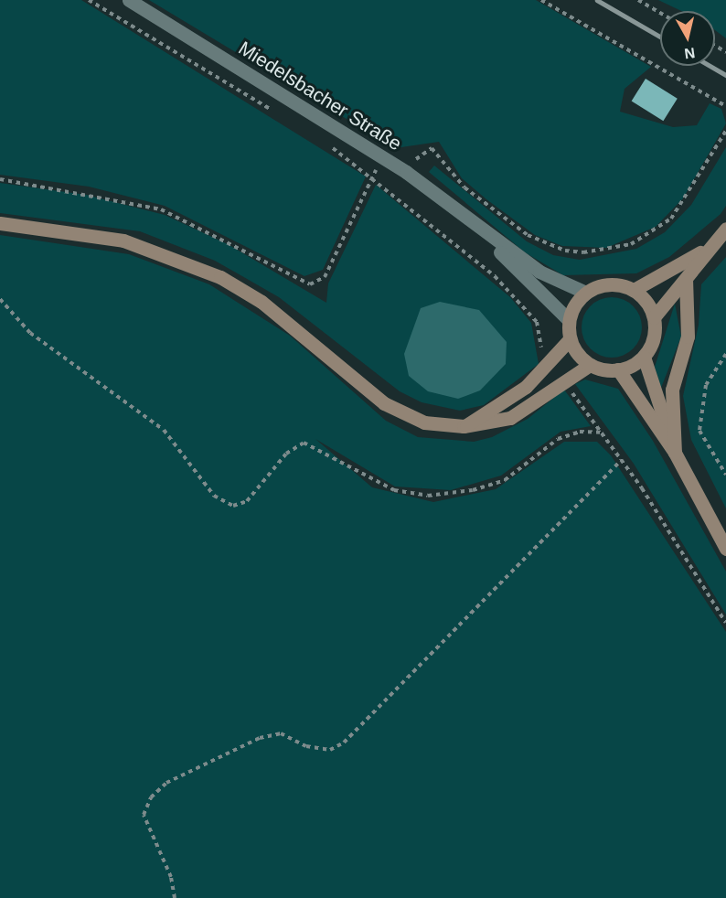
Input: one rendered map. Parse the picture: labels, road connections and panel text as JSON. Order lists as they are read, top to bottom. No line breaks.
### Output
{"streets":{"street":["Miedelsbacher Straße"]},"north":"bottom"}
